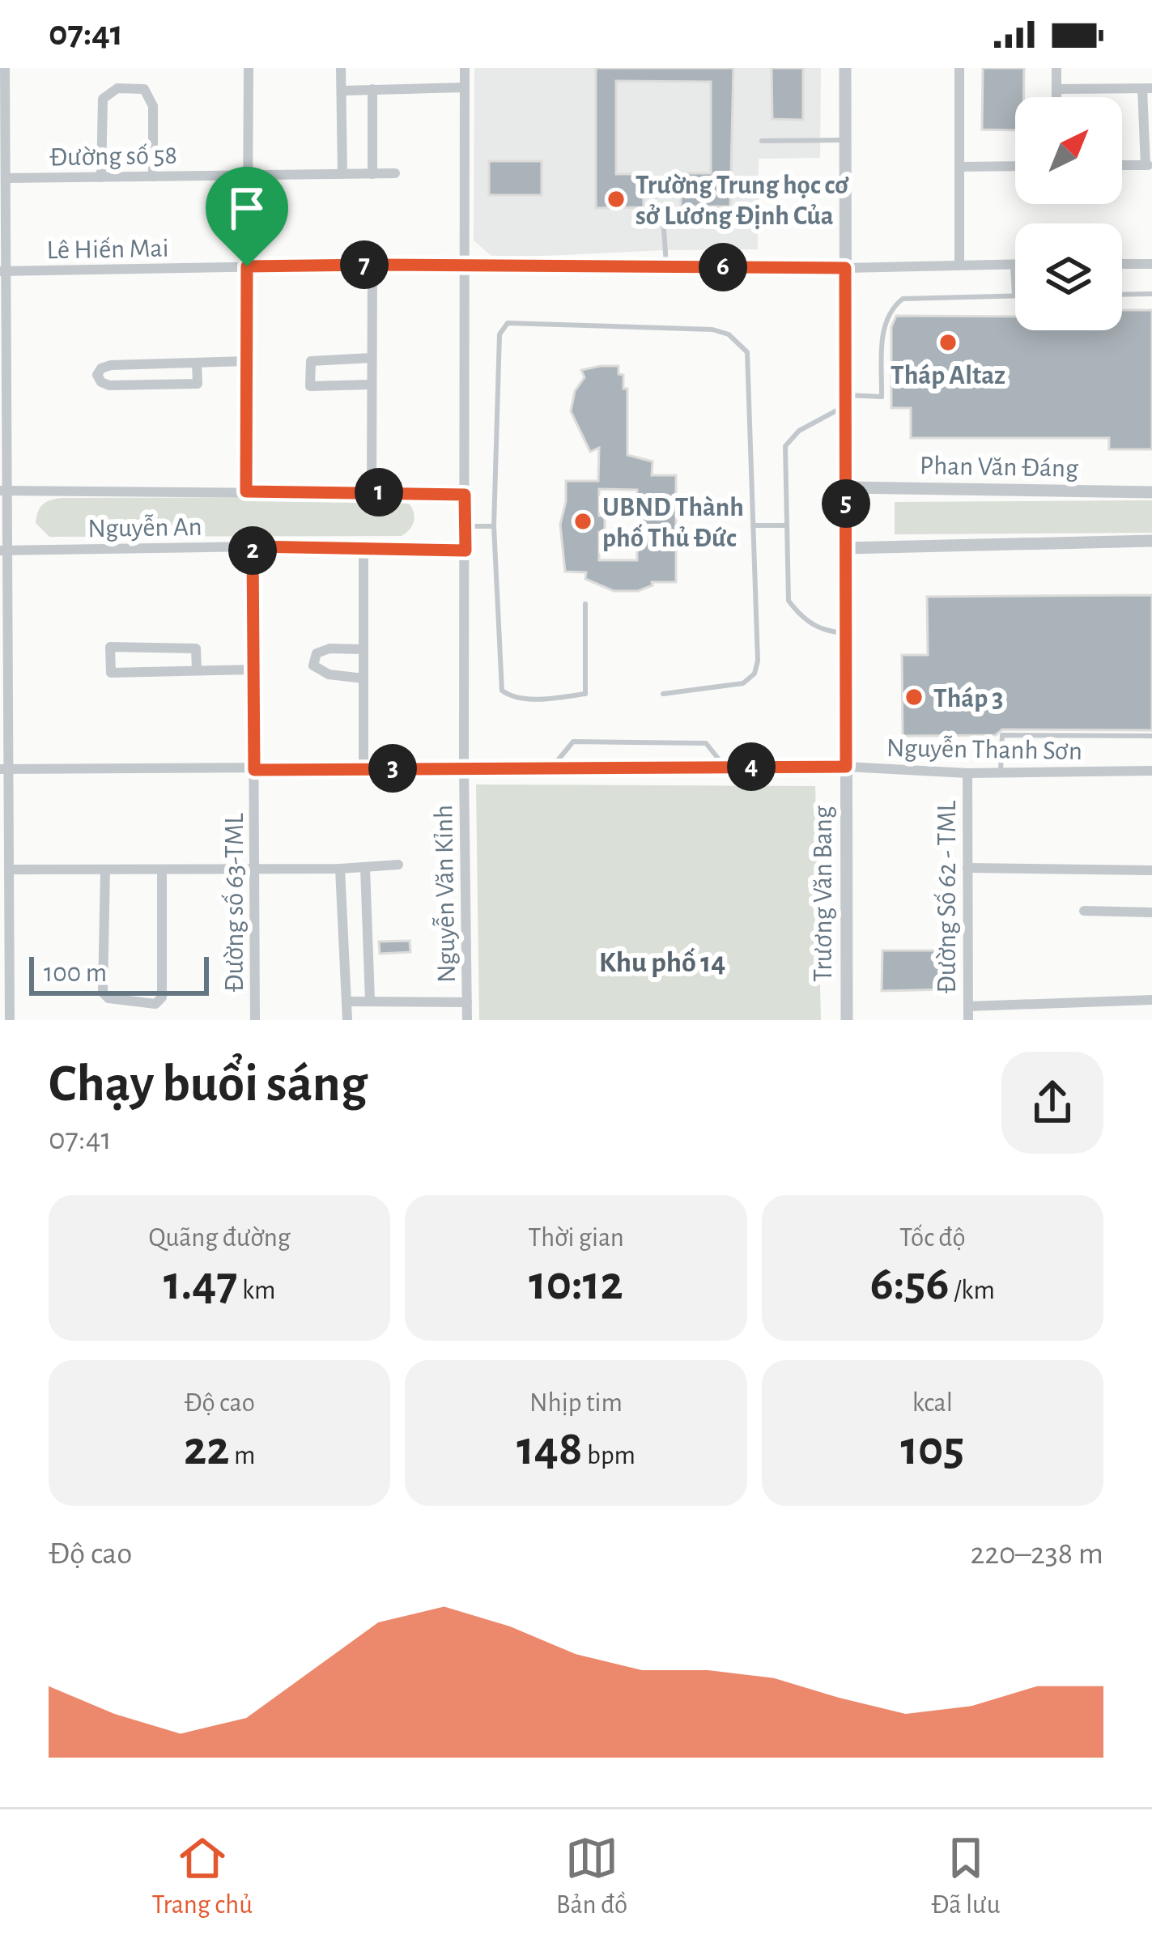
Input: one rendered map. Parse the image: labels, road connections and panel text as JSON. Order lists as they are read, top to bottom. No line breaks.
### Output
{"streets":{"street":["Đường số 58","Lê Hiến Mai","Phan Văn Đáng","Nguyễn An","Nguyễn Thanh Sơn","Nguyễn Văn Kỉnh","Trương Văn Bang","Đường Số 62 - TML","Đường số 63-TML"]},"crossings":[["Lê Hiến Mai","Nguyễn Văn Kỉnh"],["Lê Hiến Mai","Trương Văn Bang"],["Phan Văn Đáng","Trương Văn Bang"],["Nguyễn An","Nguyễn Văn Kỉnh"],["Nguyễn An","Đường số 63-TML"],["Nguyễn Thanh Sơn","Nguyễn Văn Kỉnh"],["Nguyễn Thanh Sơn","Trương Văn Bang"],["Nguyễn Thanh Sơn","Đường Số 62 - TML"],["Nguyễn Thanh Sơn","Đường số 63-TML"]],"districts":["Khu phố 14"],"places":["Trường Trung học cơ sở Lương Định Của","Tháp Altaz","UBND Thành phố Thủ Đức","Tháp 3"],"scale_bar":"100 m","north":"top right","page":{"status":"07:41","pins":["7","6","1","5","2","4","3"],"scale":"100 m","heading":["Chạy buổi sáng","07:41"],"stats":[["Quãng đường","1.47 km"],["Thời gian","10:12"],["Tốc độ","6:56 /km"],["Độ cao","22 m"],["Nhịp tim","148 bpm"],["kcal","105"]],"chart":["Độ cao","220–238 m"],"tabs":["Trang chủ","Bản đồ","Đã lưu"]}}
